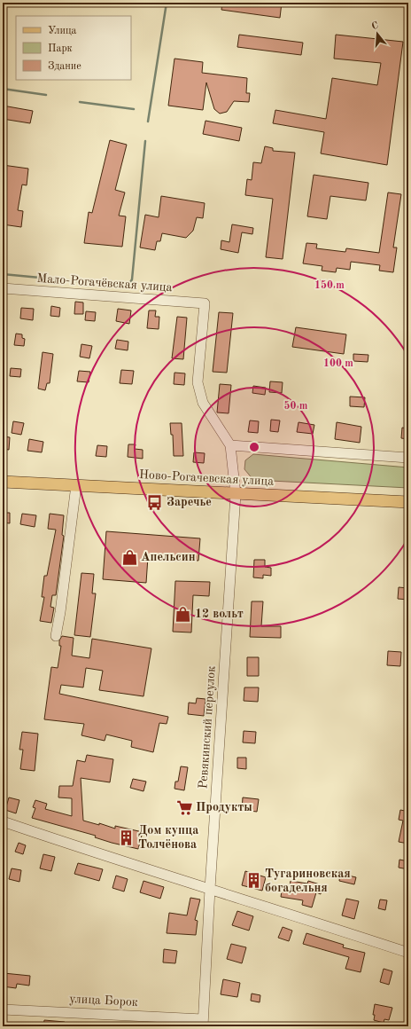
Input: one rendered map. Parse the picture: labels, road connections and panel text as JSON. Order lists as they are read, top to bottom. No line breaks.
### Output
{"streets":{"main road":["Ново-Рогачевская улица"],"street":["Мало-Рогачёвская улица","Ревякинский переулок","улица Борок"]},"crossings":[["Мало-Рогачёвская улица","Ревякинский переулок"],["Ново-Рогачевская улица","Ревякинский переулок"],["Ревякинский переулок","улица Борок"]],"places":{"bus stop":["Заречье"],"shop":["Апельсин","12 вольт"],"supermarket":["Продукты"],"building":["Дом купца Толчёнова","Тугариновская богадельня"]},"legend":["Улица","Парк","Здание"],"north":"top","rings":["150 m","100 m","50 m"]}
